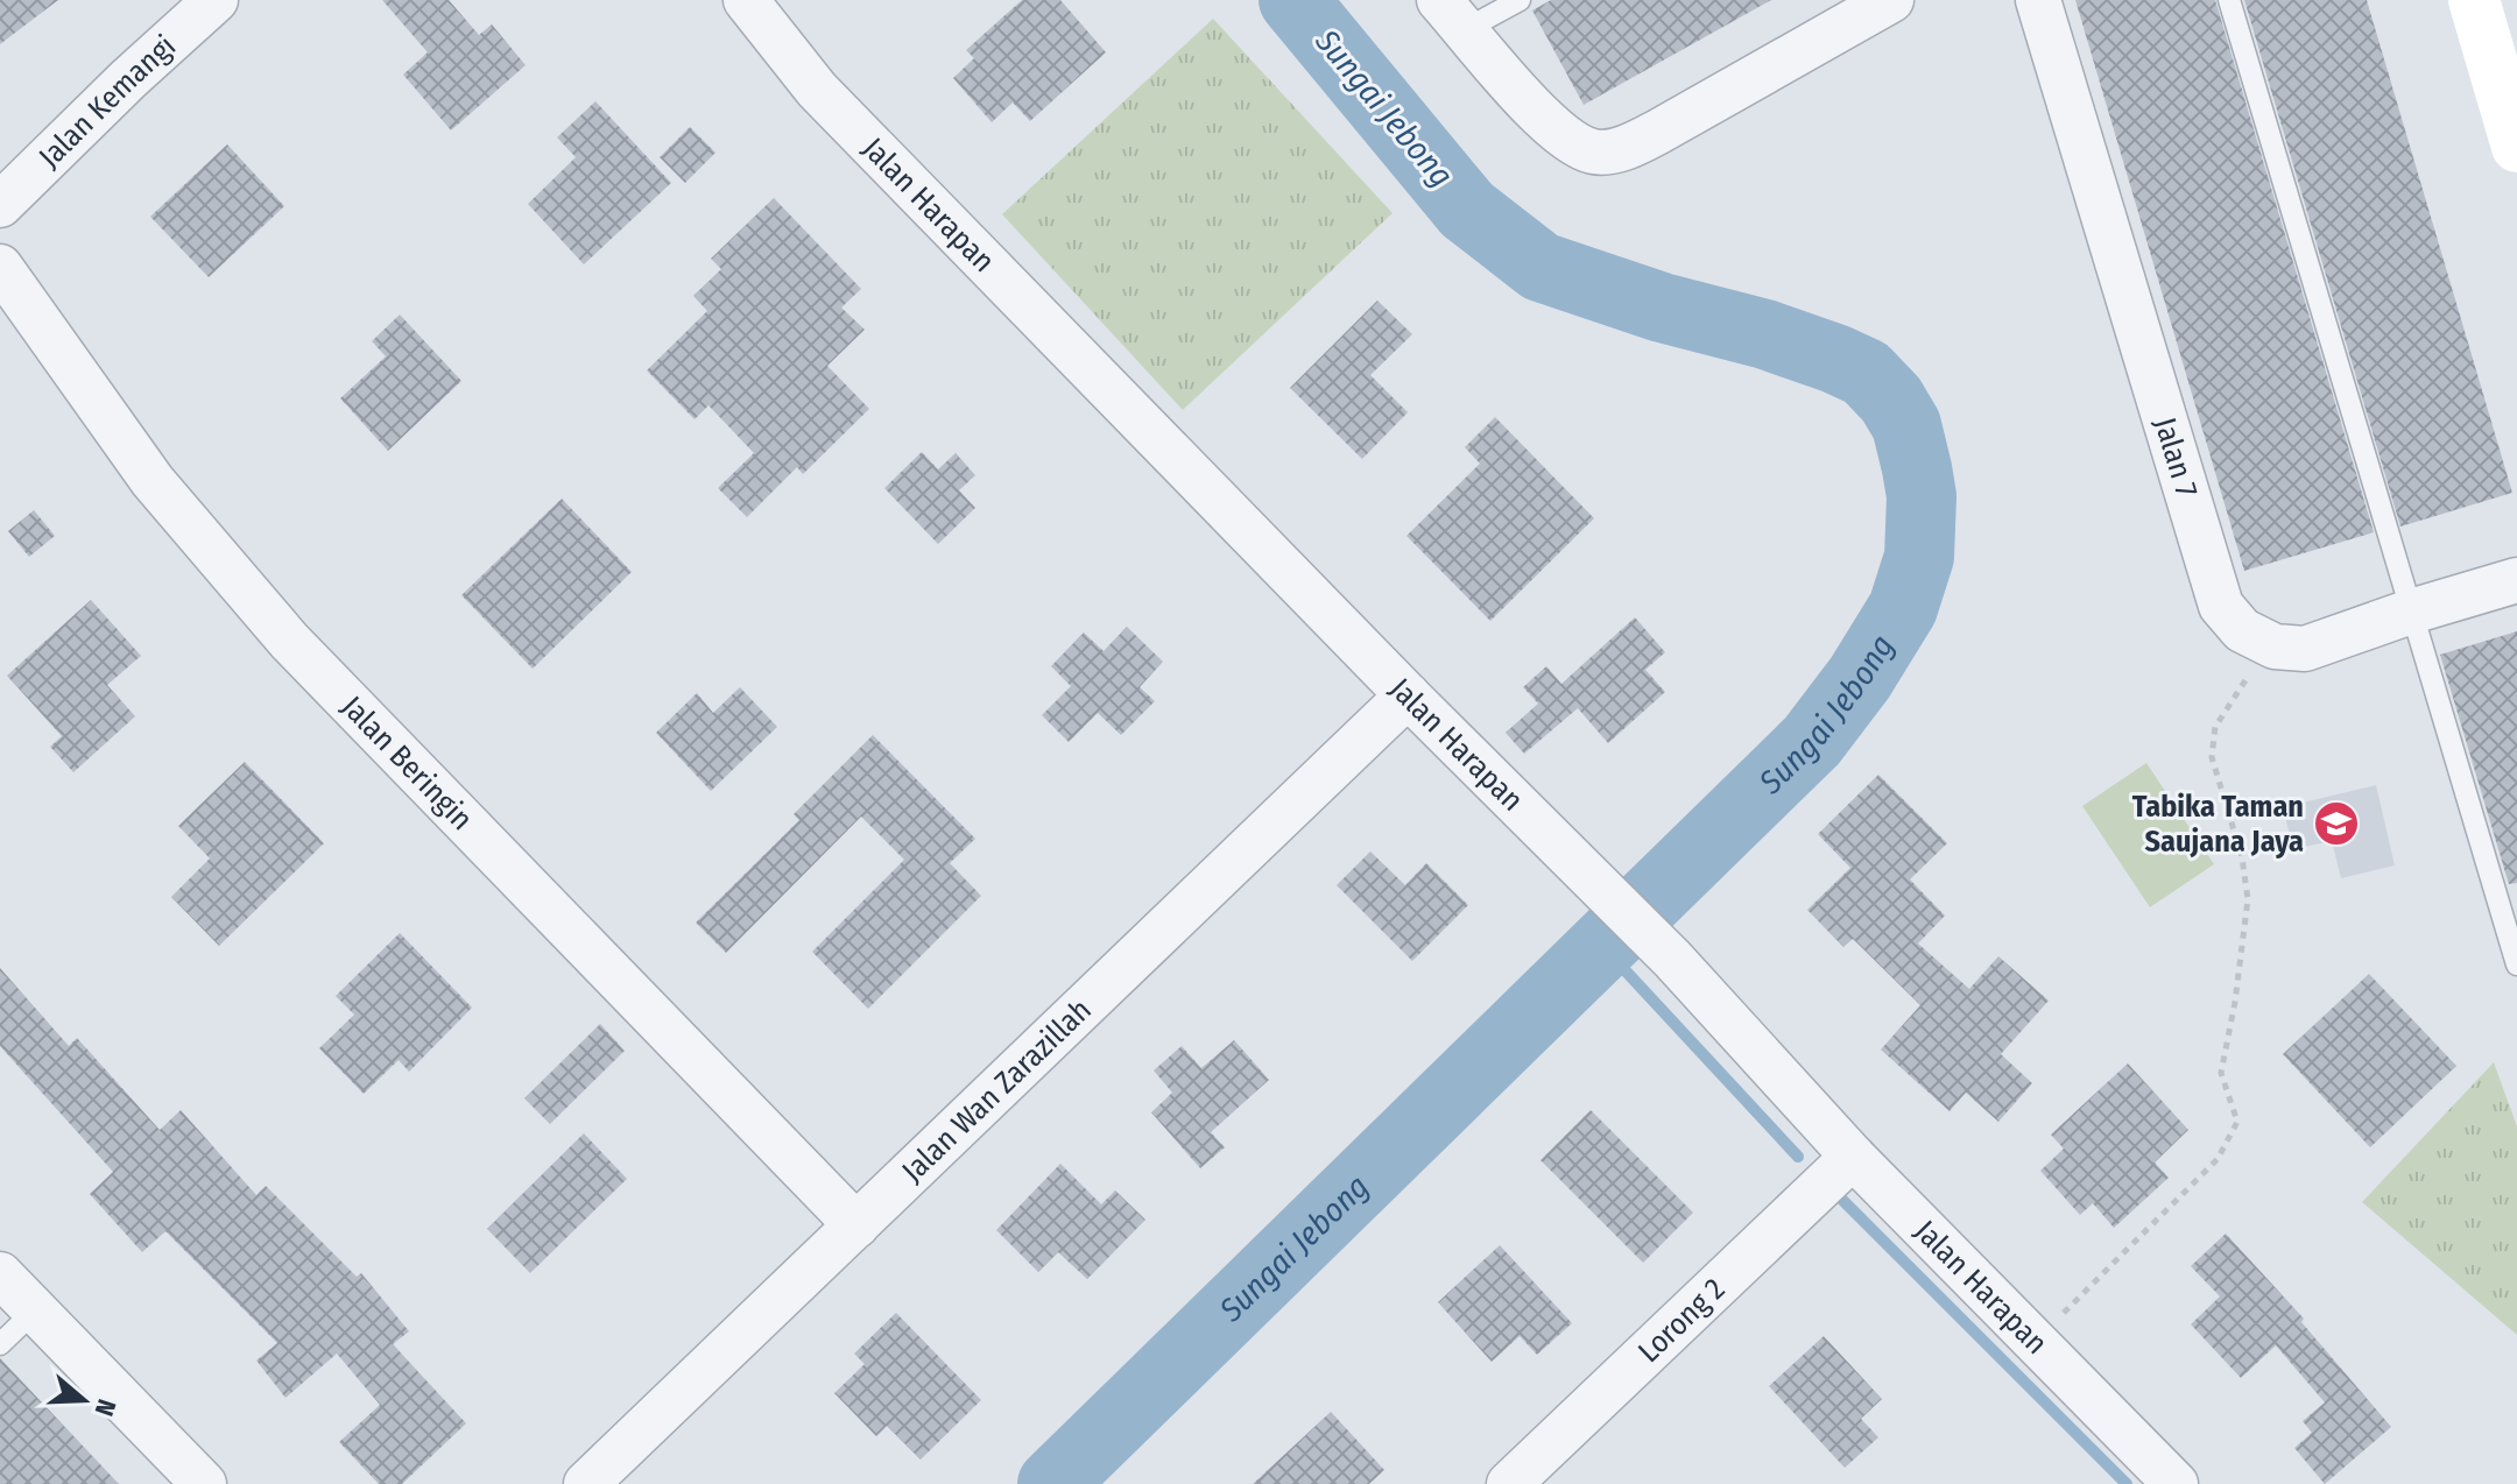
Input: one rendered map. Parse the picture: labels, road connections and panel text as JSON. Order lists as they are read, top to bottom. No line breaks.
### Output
{"streets":{"street":["Jalan Kemangi","Jalan Harapan","Jalan 7","Jalan Beringin","Jalan Wan Zarazillah","Lorong 2"]},"crossings":[["Jalan Harapan","Jalan Wan Zarazillah"],["Jalan Harapan","Lorong 2"],["Jalan Beringin","Jalan Wan Zarazillah"]],"water":["Sungai Jebong"],"places":{"school or university":["Tabika Taman Saujana Jaya"]},"north":"right"}
